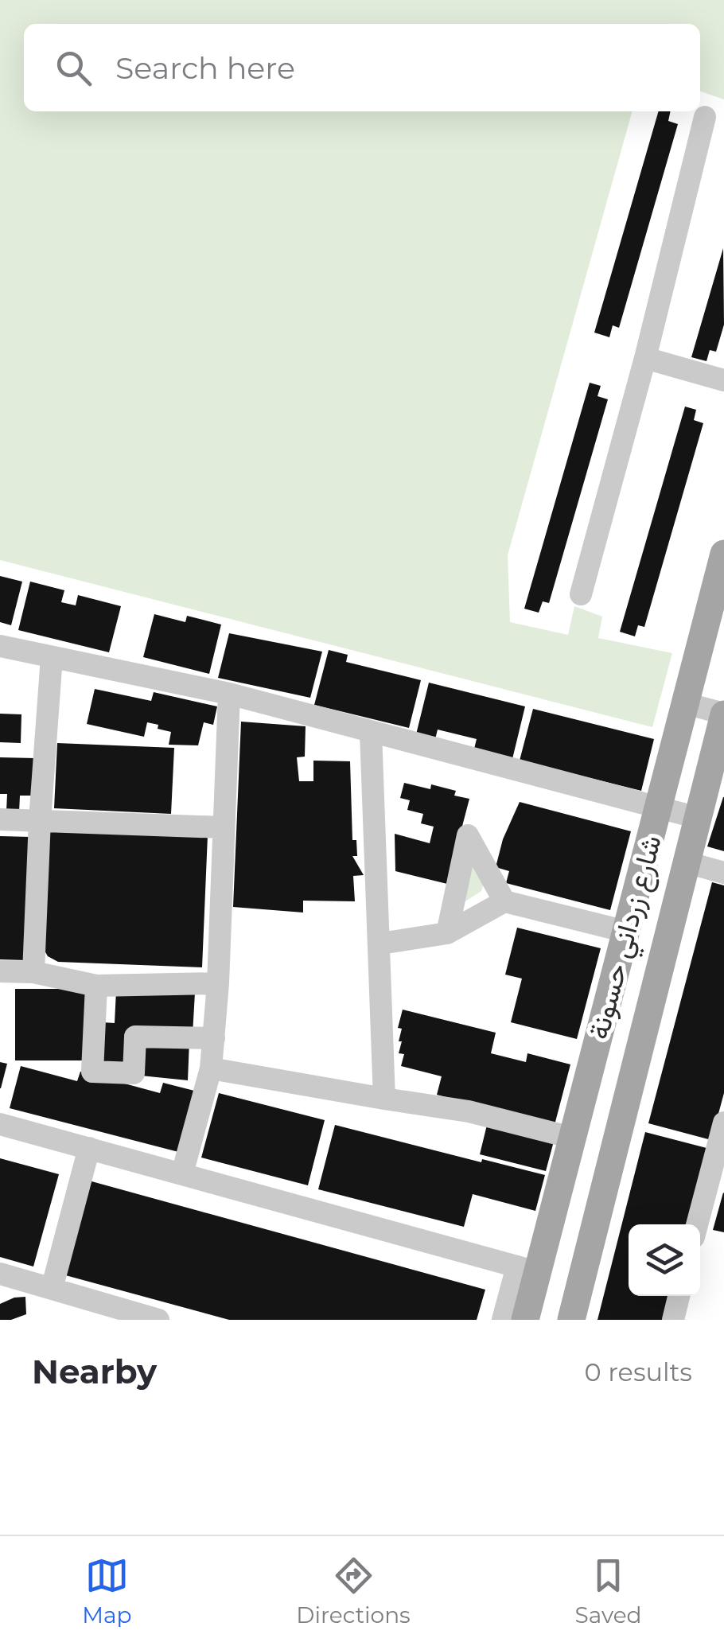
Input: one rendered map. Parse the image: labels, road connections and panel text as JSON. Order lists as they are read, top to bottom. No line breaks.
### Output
{"streets":{"main road":["شارع زرداني حسونة"]},"page":{"search":"Search here","heading":["Nearby","0 results"],"nav":["Map","Directions","Saved"]}}
